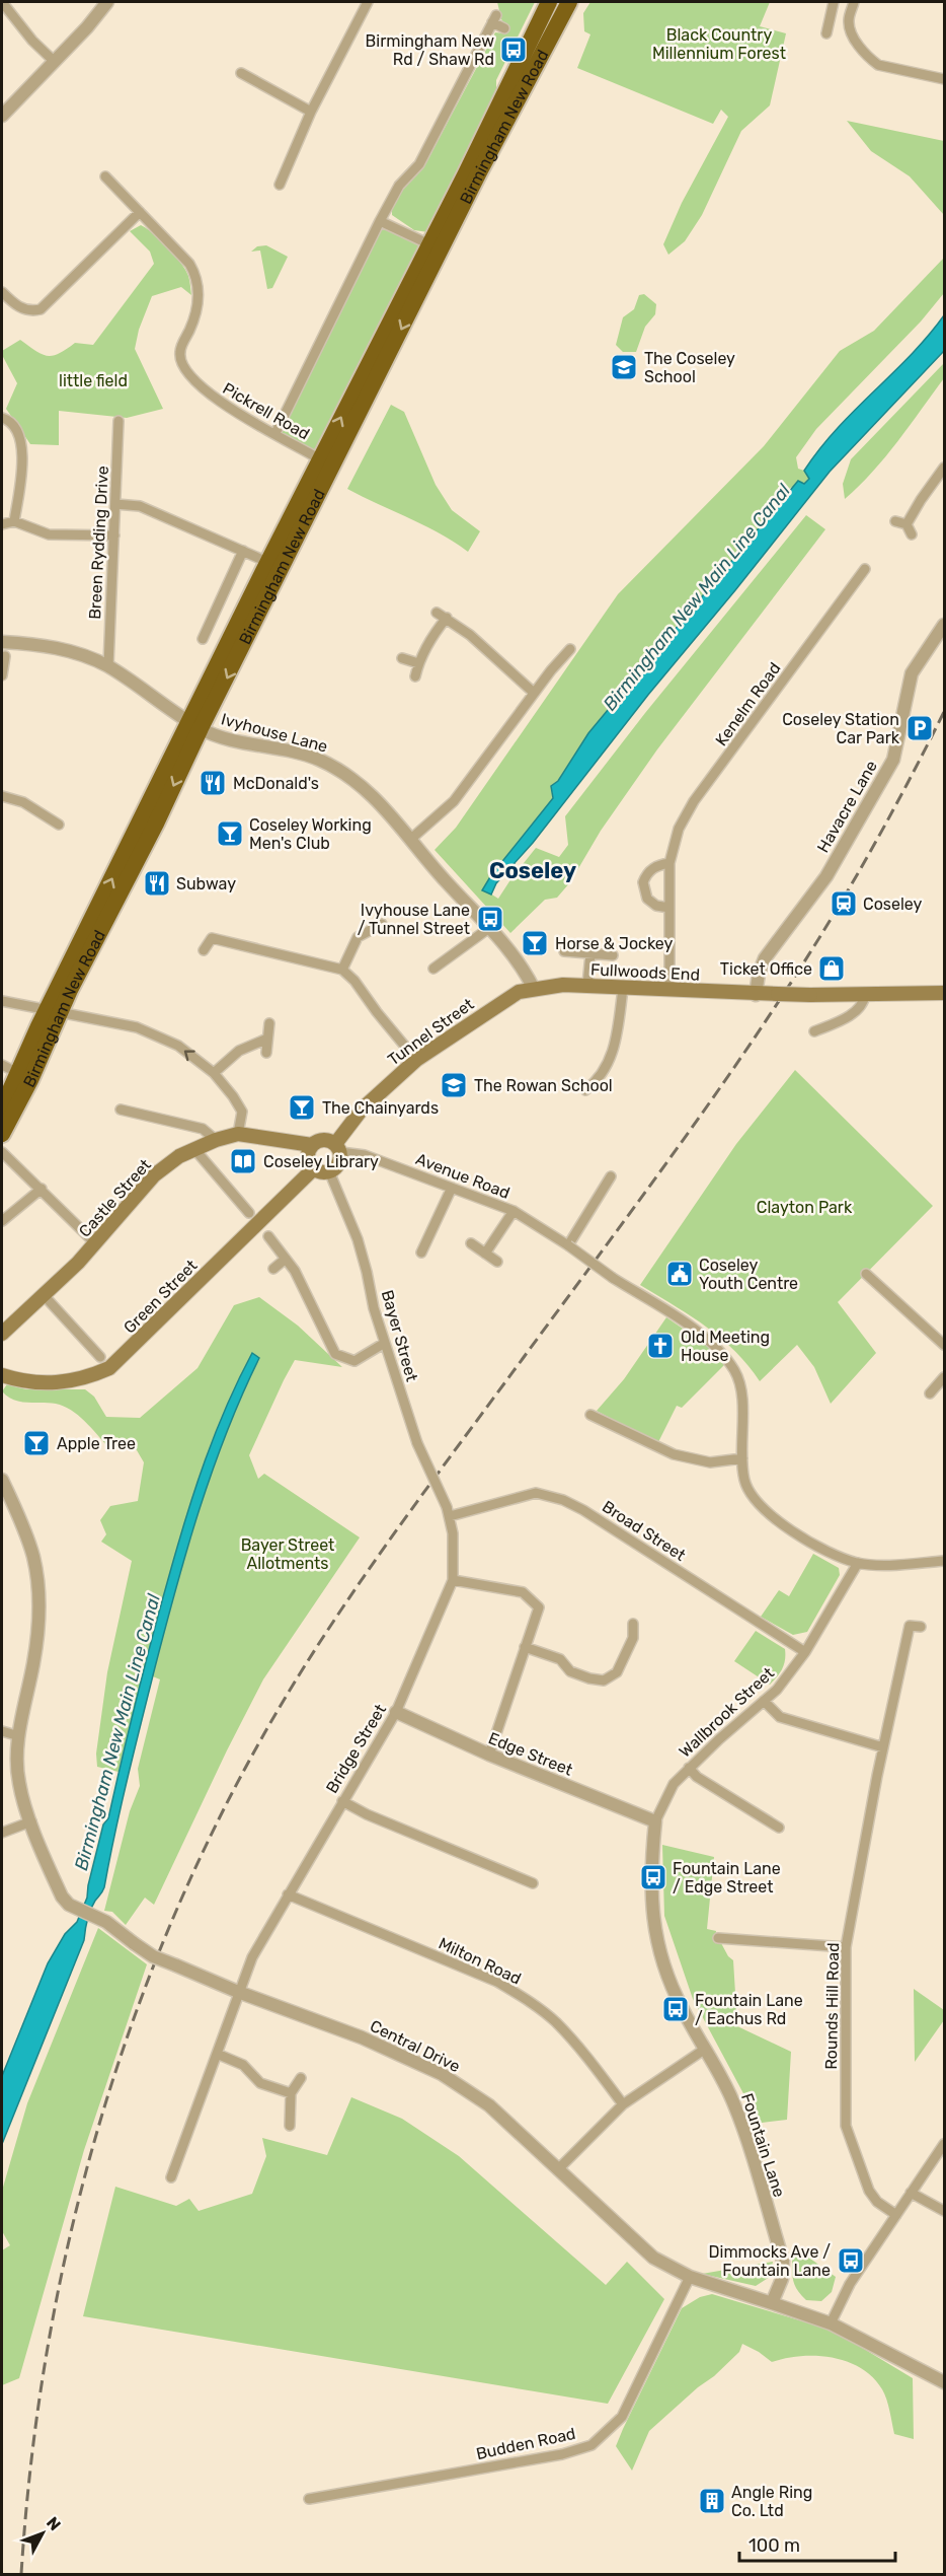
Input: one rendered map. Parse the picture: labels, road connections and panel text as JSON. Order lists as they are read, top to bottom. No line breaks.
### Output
{"streets":{"highway":["Birmingham New Road"],"main road":["Fullwoods End","Tunnel Street","Castle Street","Green Street"],"street":["Pickrell Road","Breen Rydding Drive","Kenelm Road","Ivyhouse Lane","Havacre Lane","Avenue Road","Bayer Street","Broad Street","Wallbrook Street","Bridge Street","Edge Street","Milton Road","Rounds Hill Road","Central Drive","Fountain Lane","Budden Road"]},"crossings":[["Birmingham New Road","Pickrell Road"],["Birmingham New Road","Ivyhouse Lane"],["Breen Rydding Drive","Ivyhouse Lane"],["Kenelm Road","Fullwoods End"],["Ivyhouse Lane","Fullwoods End"],["Ivyhouse Lane","Tunnel Street"],["Havacre Lane","Fullwoods End"],["Fullwoods End","Tunnel Street"],["Tunnel Street","Avenue Road"],["Tunnel Street","Castle Street"],["Tunnel Street","Green Street"],["Tunnel Street","Bayer Street"],["Avenue Road","Castle Street"],["Avenue Road","Green Street"],["Avenue Road","Bayer Street"],["Avenue Road","Wallbrook Street"],["Castle Street","Green Street"],["Castle Street","Bayer Street"],["Green Street","Bayer Street"],["Bayer Street","Broad Street"],["Bayer Street","Bridge Street"],["Broad Street","Wallbrook Street"],["Broad Street","Bridge Street"],["Wallbrook Street","Edge Street"],["Wallbrook Street","Fountain Lane"],["Bridge Street","Edge Street"],["Bridge Street","Milton Road"],["Bridge Street","Central Drive"],["Edge Street","Fountain Lane"],["Central Drive","Fountain Lane"],["Central Drive","Budden Road"]],"districts":["Coseley"],"water":["Birmingham New Main Line Canal"],"parks":["Black Country Millennium Forest","little field","Clayton Park","Bayer Street Allotments"],"places":{"bus stop":["Birmingham New Rd / Shaw Rd","Ivyhouse Lane / Tunnel Street","Fountain Lane / Edge Street","Fountain Lane / Eachus Rd","Dimmocks Ave / Fountain Lane"],"school or university":["The Coseley School","The Rowan School"],"parking":["Coseley Station Car Park"],"restaurant":["McDonald's","Subway"],"bar":["Coseley Working Men's Club","Horse & Jockey","The Chainyards","Apple Tree"],"station":["Coseley"],"shop":["Ticket Office"],"library":["Coseley Library"],"public building":["Coseley Youth Centre"],"church":["Old Meeting House"],"building":["Angle Ring Co. Ltd"]},"scale_bar":"100 m","north":"top right"}
